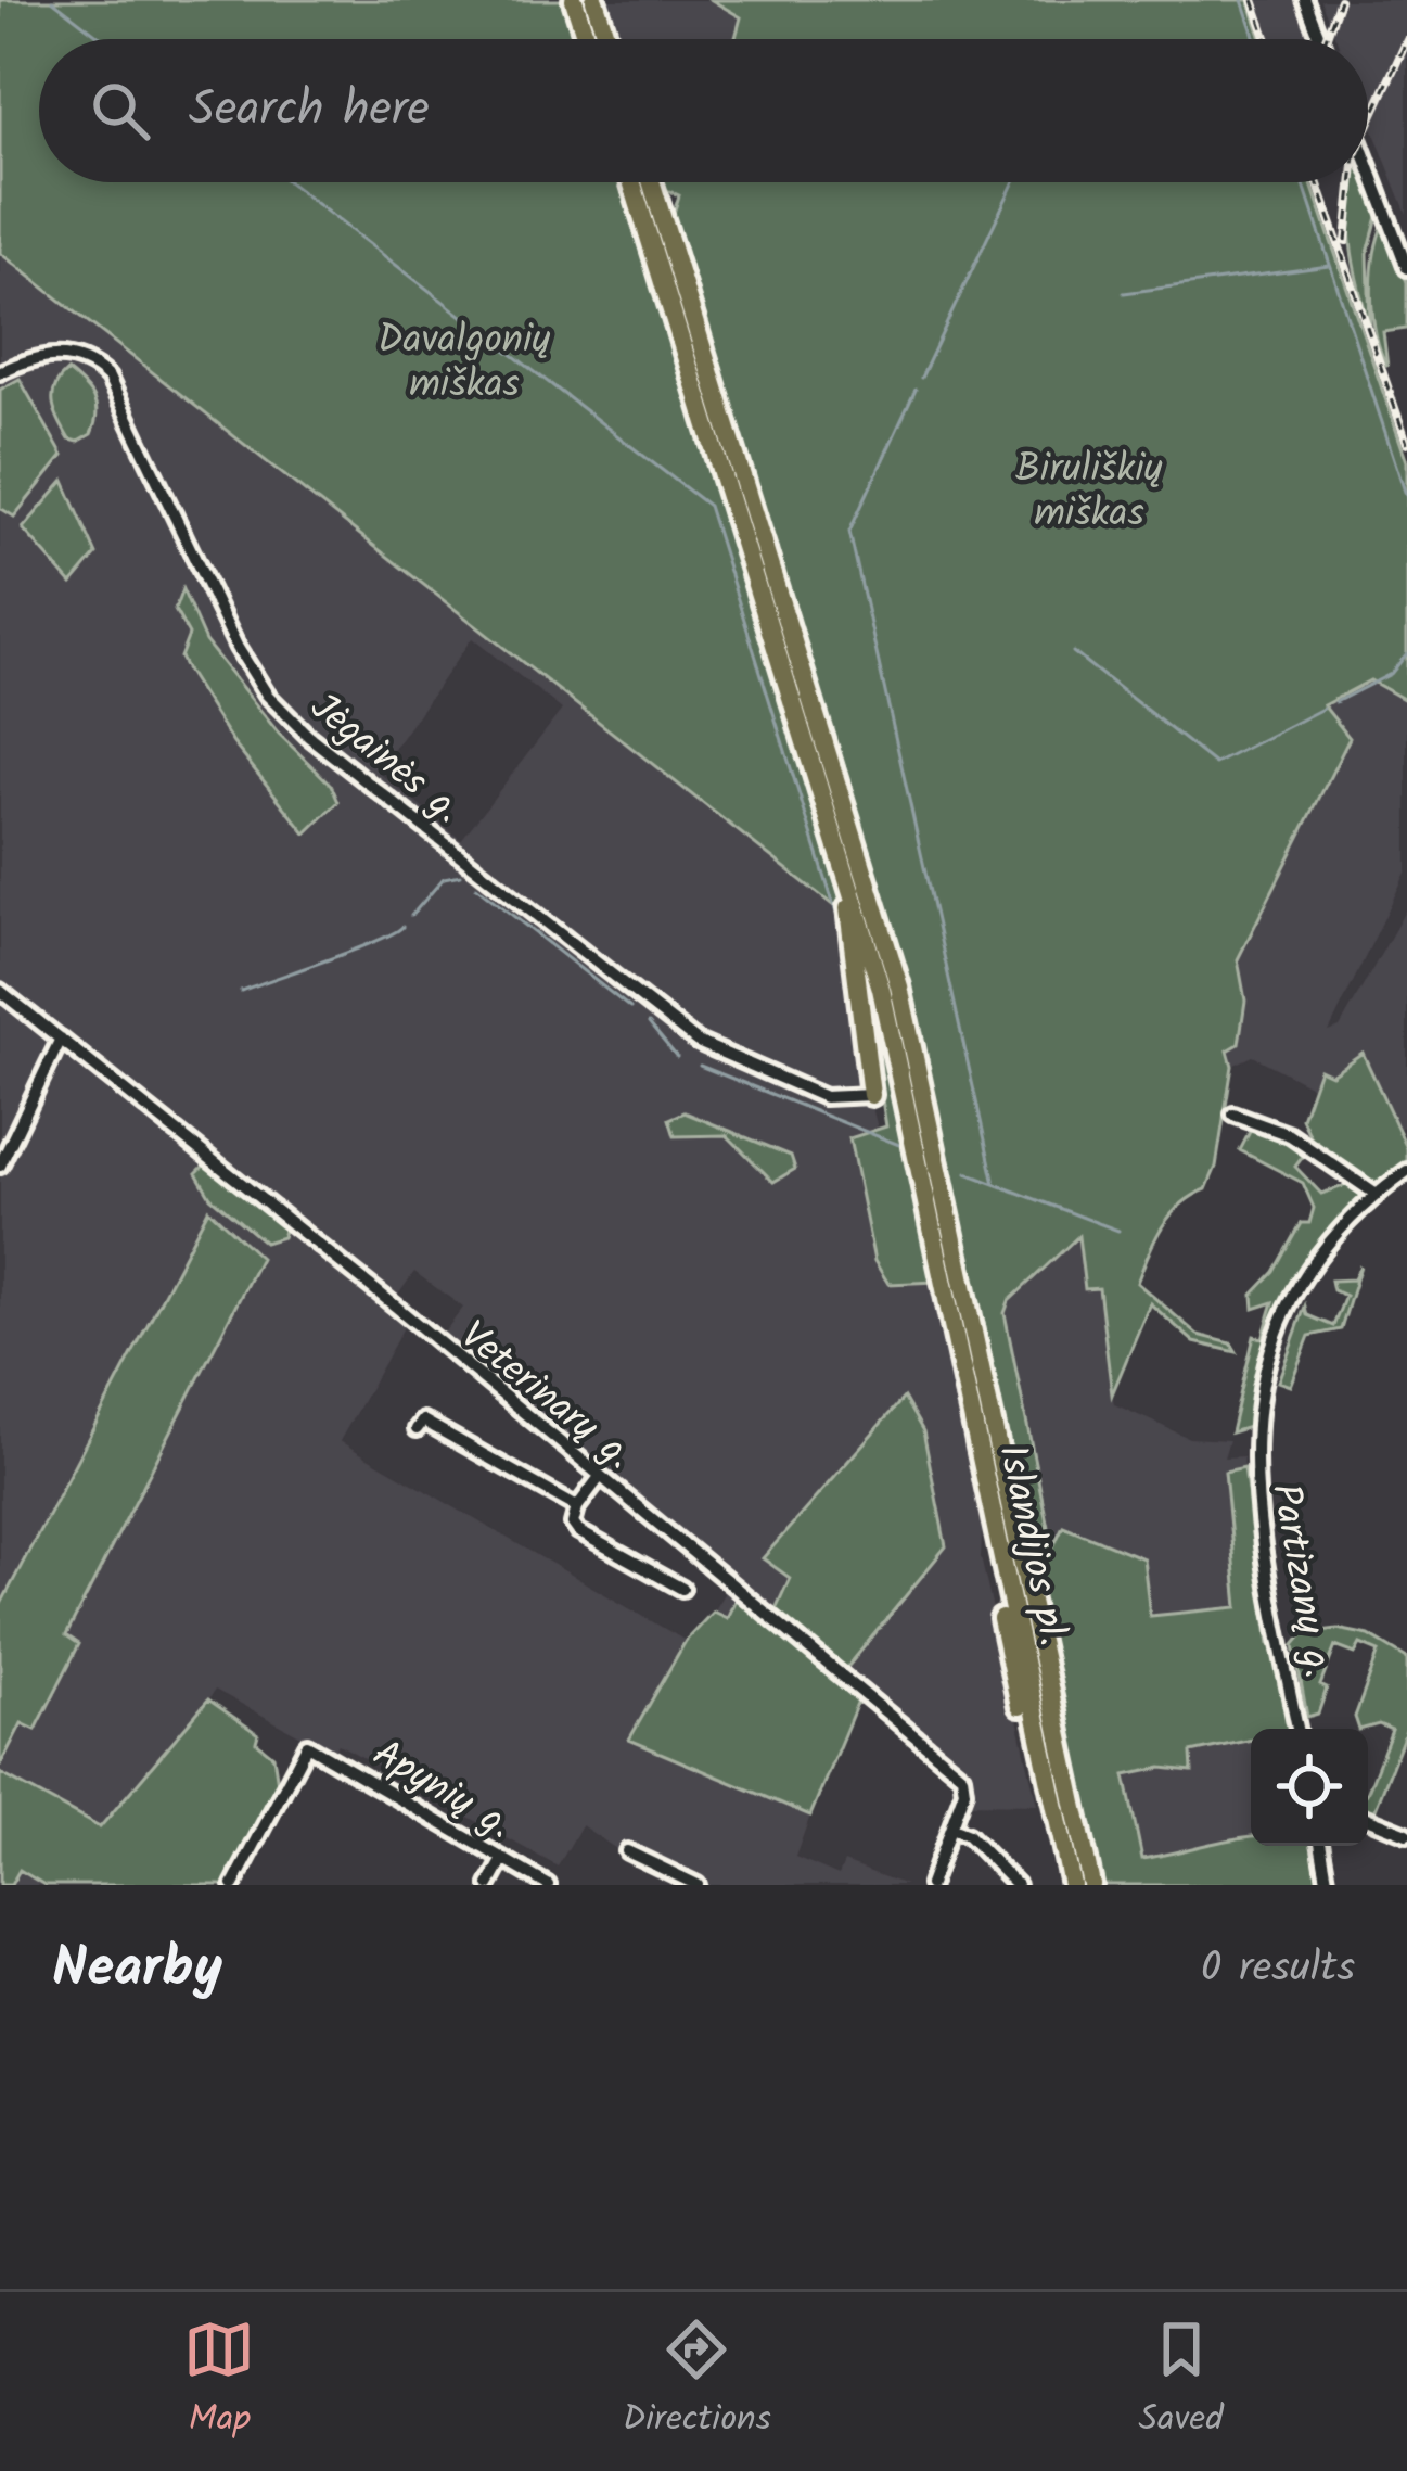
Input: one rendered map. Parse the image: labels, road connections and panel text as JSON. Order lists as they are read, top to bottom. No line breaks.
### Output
{"streets":{"highway":["Islandijos pl."],"street":["Jėgainės g.","Veterinarų g.","Partizanų g.","Apynių g."]},"parks":["Davalgonių miškas","Biruliškių miškas"],"page":{"search":"Search here","heading":["Nearby","0 results"],"nav":["Map","Directions","Saved"]}}
